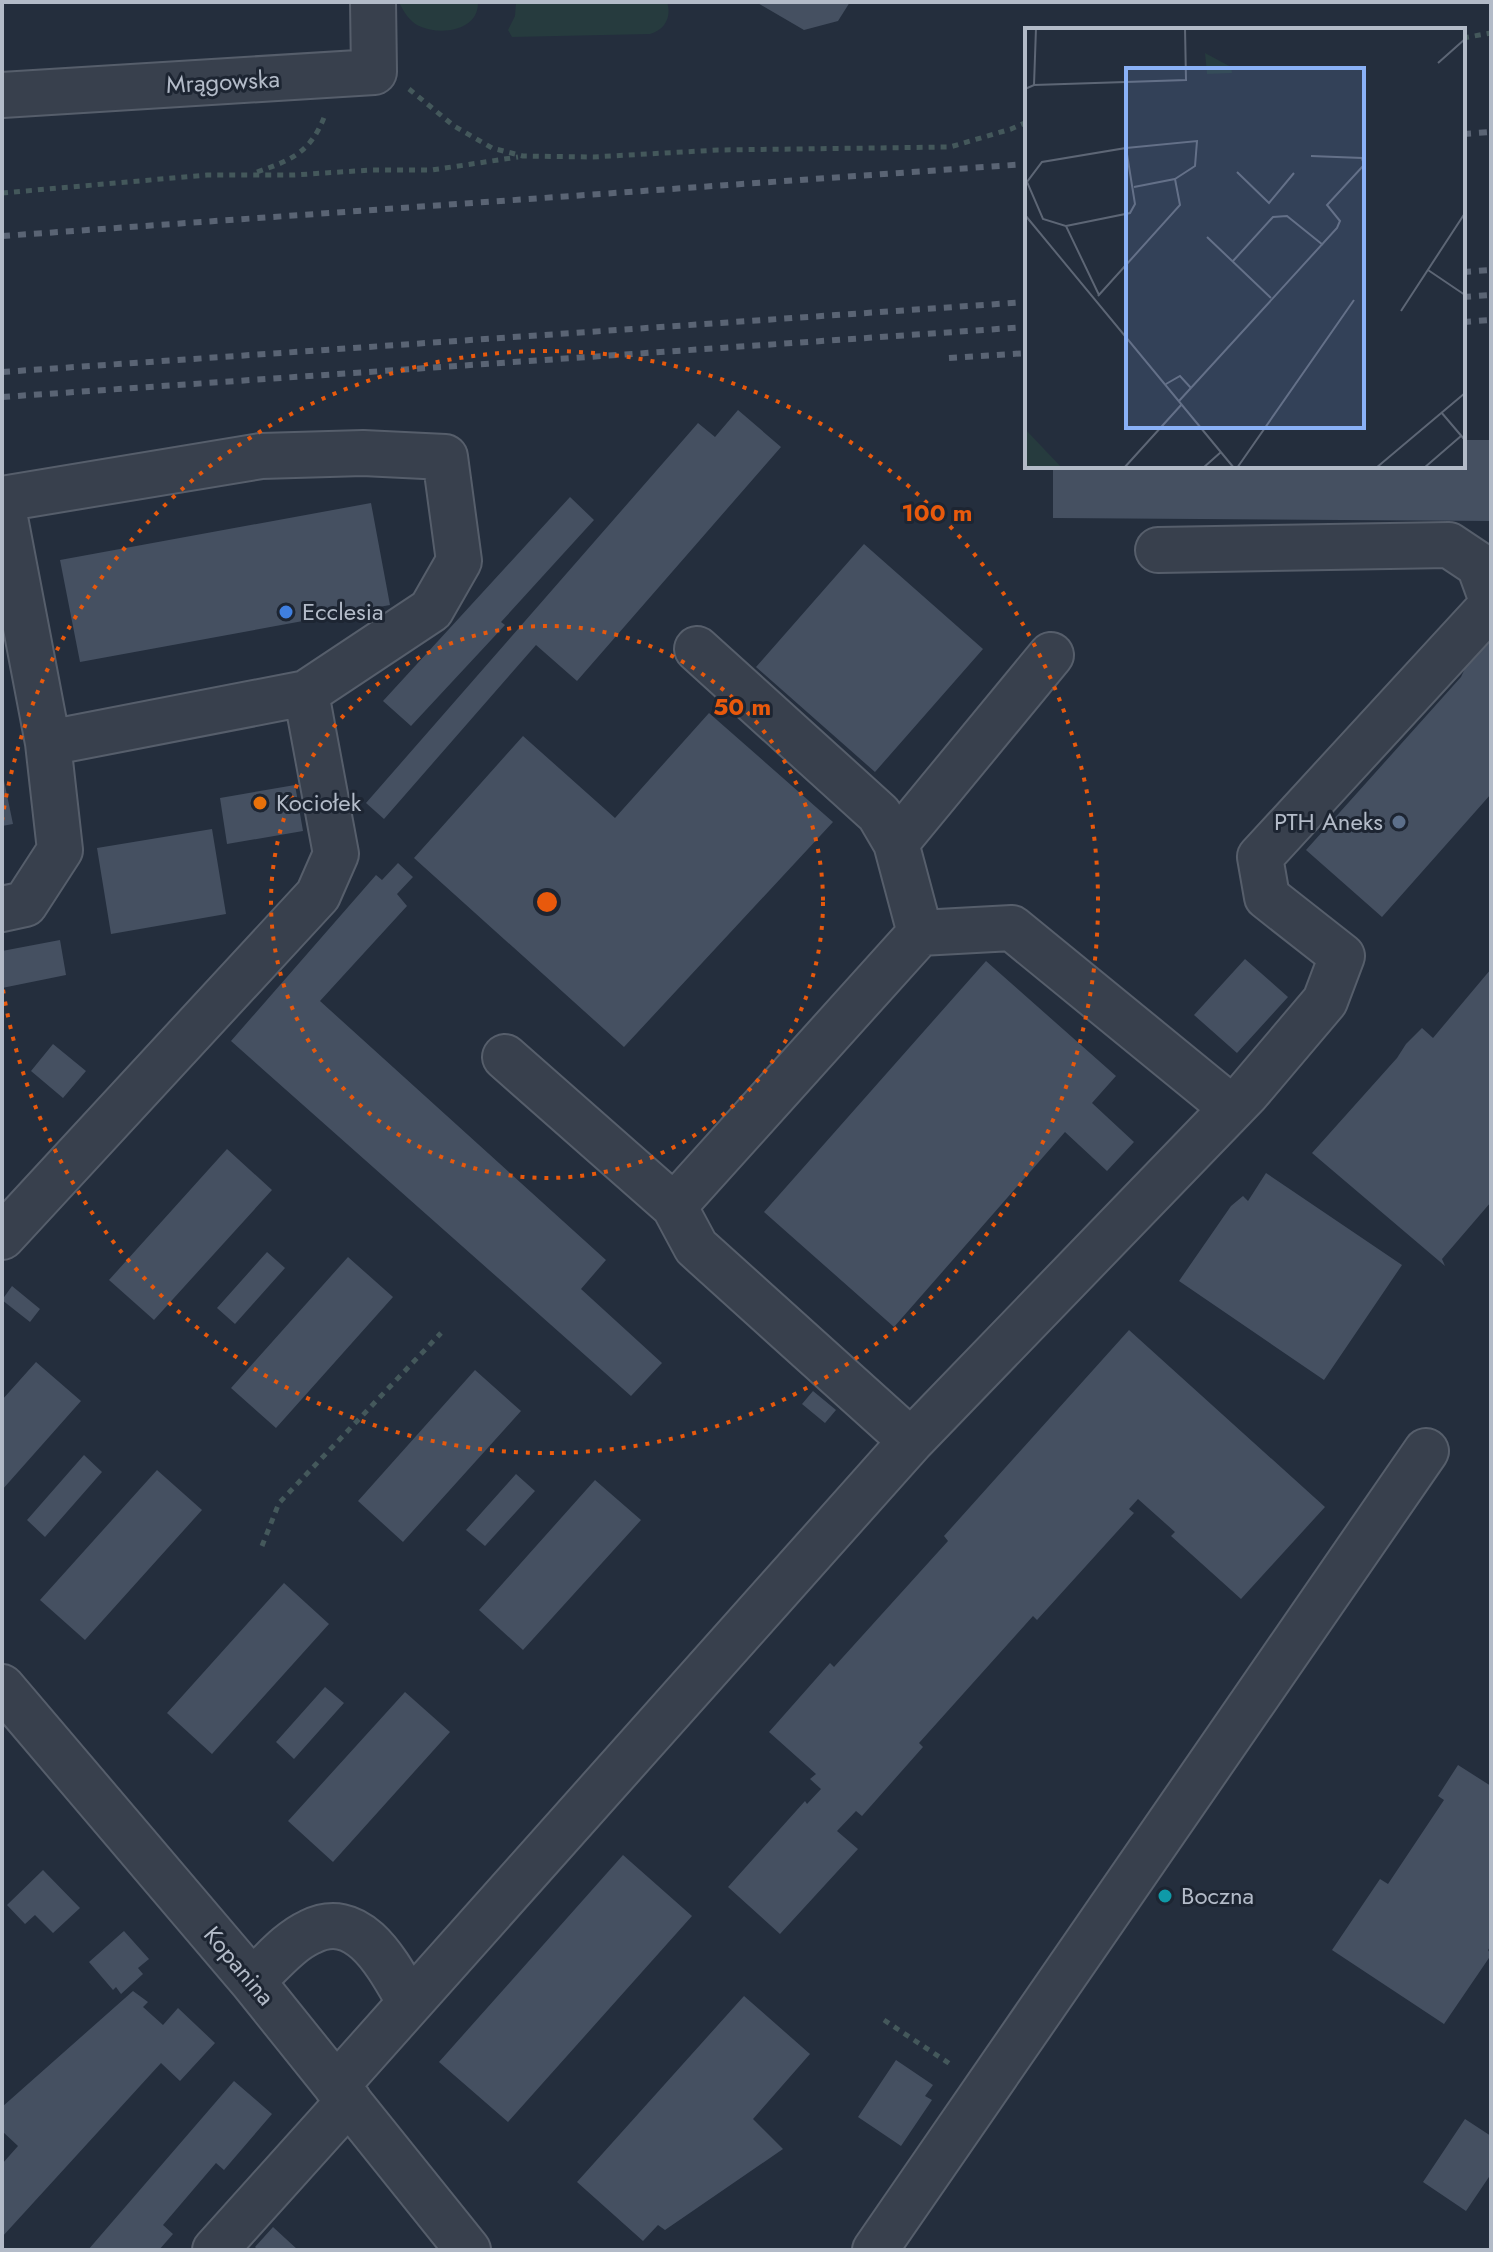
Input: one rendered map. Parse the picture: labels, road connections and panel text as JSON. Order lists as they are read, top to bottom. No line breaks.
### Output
{"streets":{"street":["Mrągowska","Kopanina"]},"places":["Ecclesia","Kociołek","PTH Aneks","Boczna"],"rings":["100 m","50 m"]}
